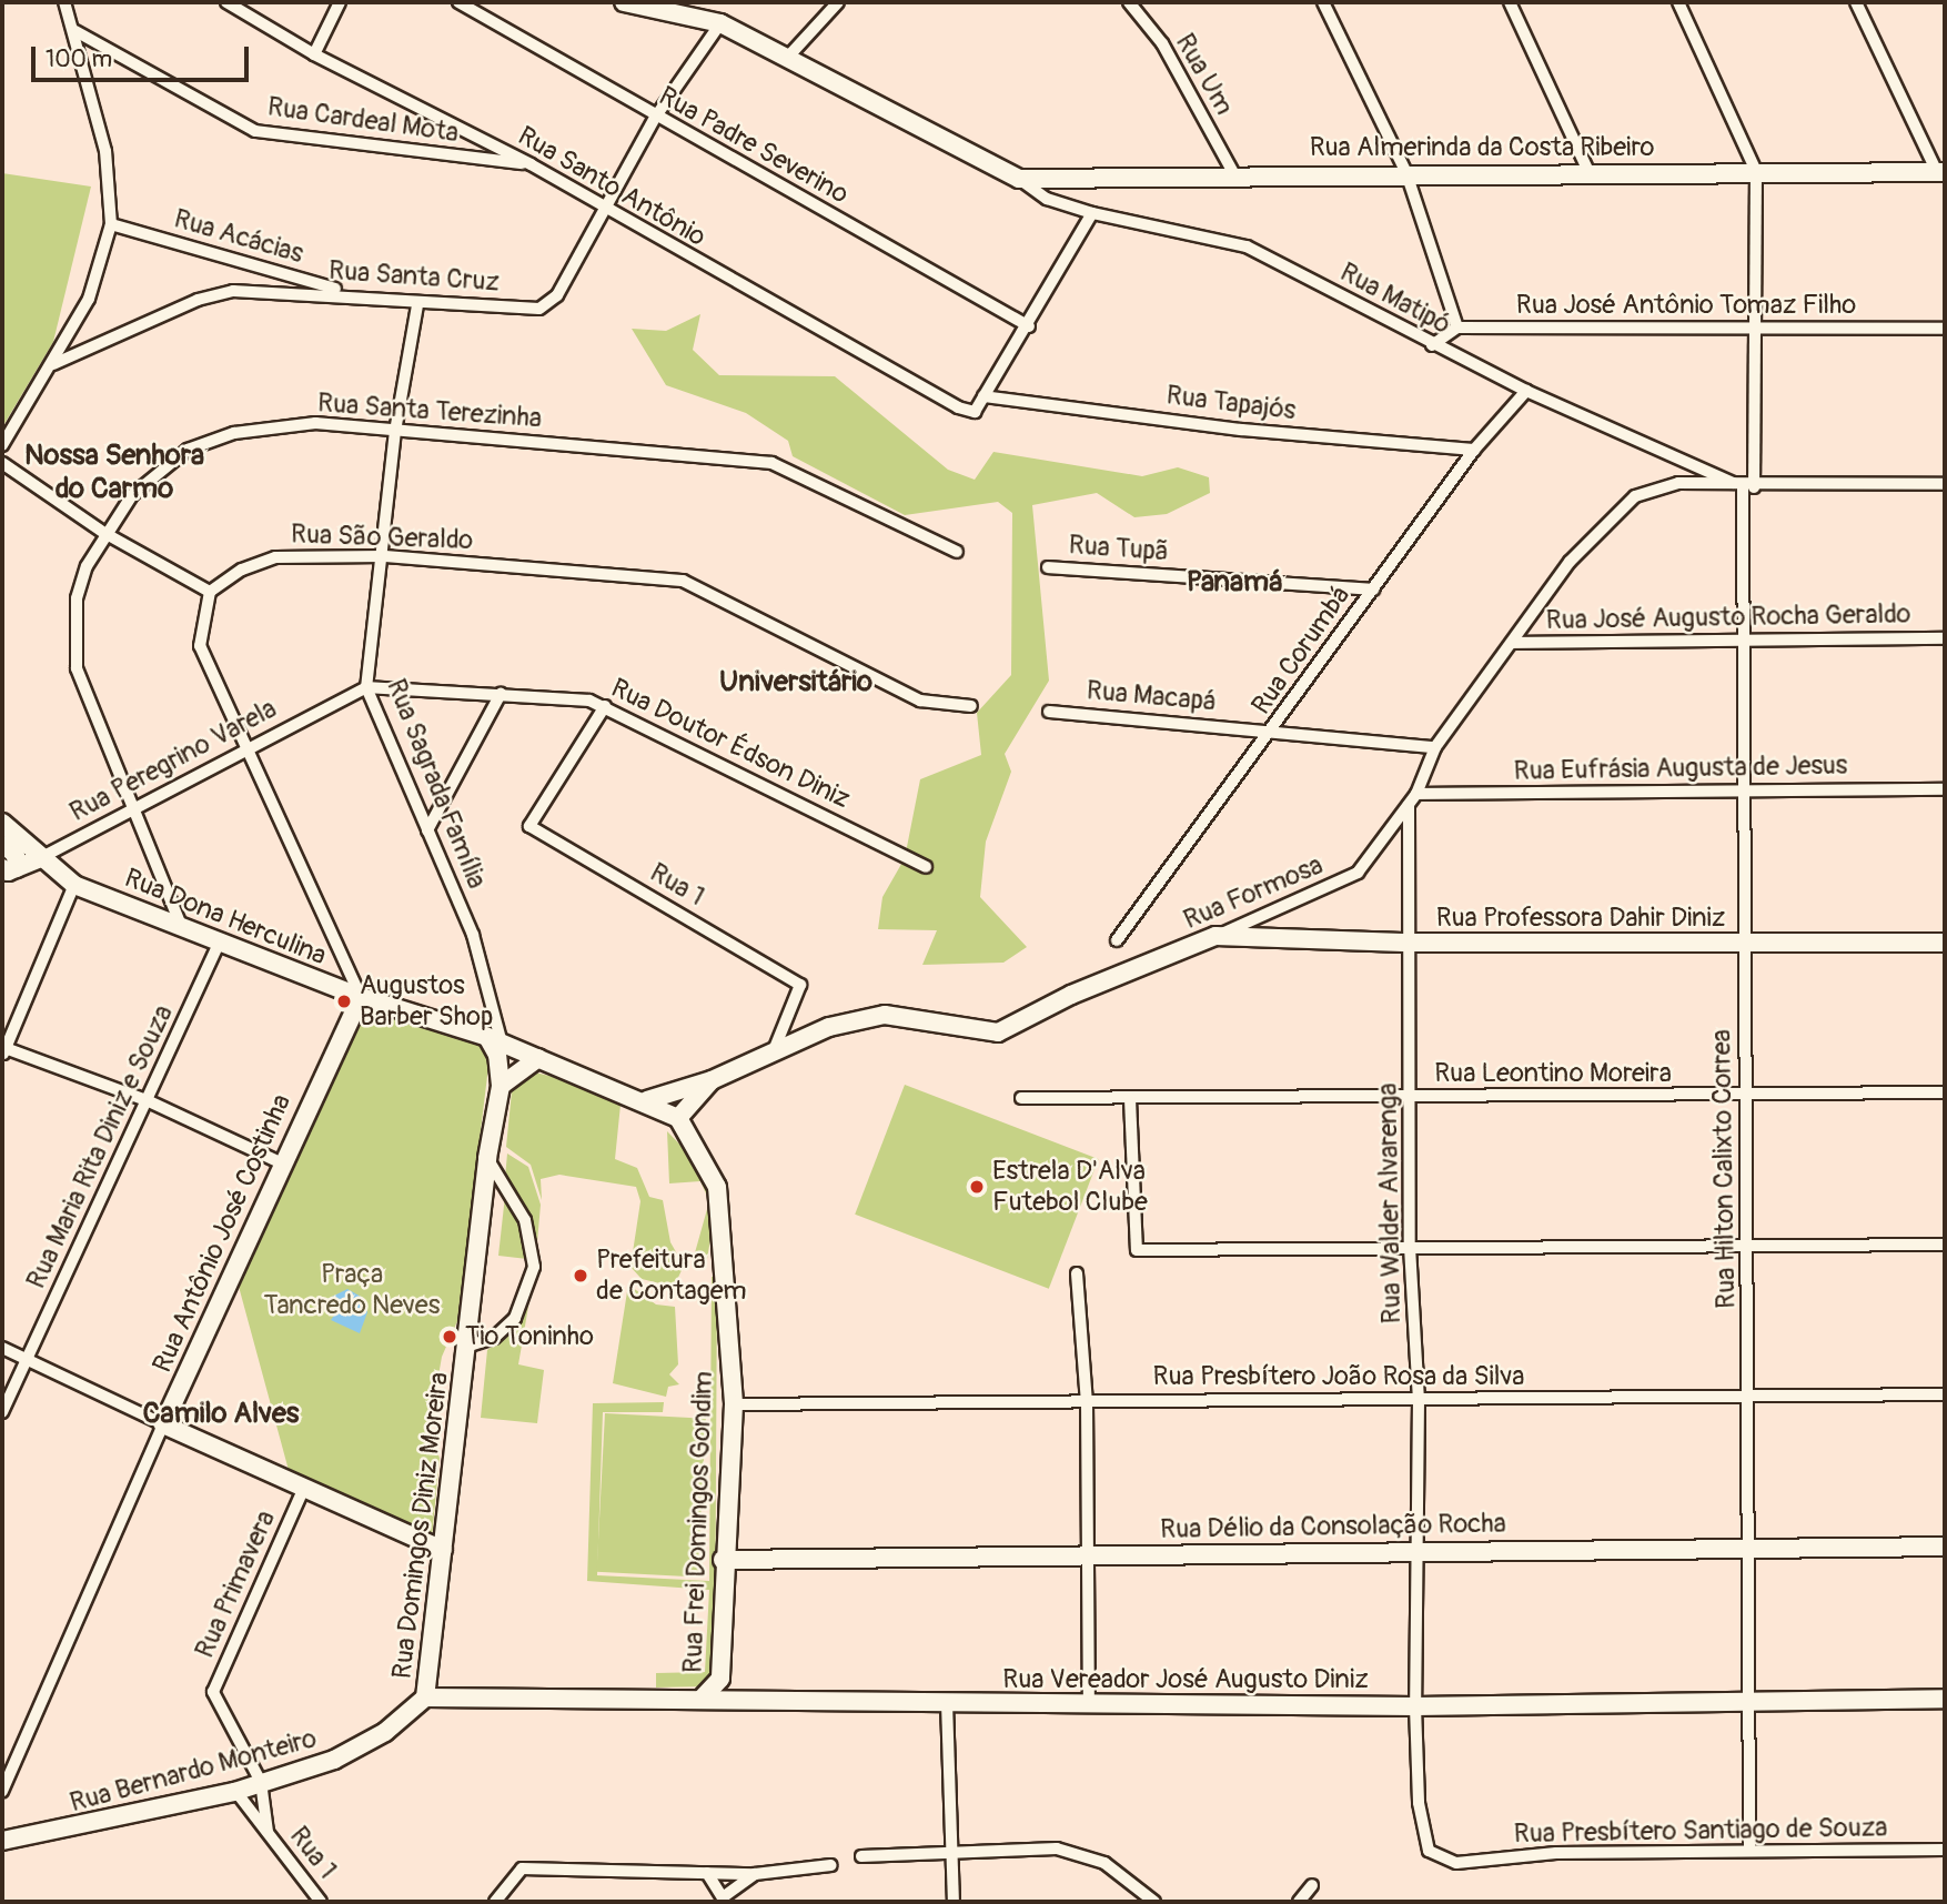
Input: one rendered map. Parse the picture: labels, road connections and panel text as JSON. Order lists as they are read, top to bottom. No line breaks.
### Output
{"streets":{"street":["Rua Um","Rua Cardeal Mota","Rua Padre Severino","Rua Almerinda da Costa Ribeiro","Rua Santo Antônio","Rua Acácias","Rua Santa Cruz","Rua Matipó","Rua José Antônio Tomaz Filho","Rua Tapajós","Rua Santa Terezinha","Rua São Geraldo","Rua Tupã","Rua José Augusto Rocha Geraldo","Rua Corumbá","Rua Macapá","Rua Doutor Édson Diniz","Rua Peregrino Varela","Rua Eufrásia Augusta de Jesus","Rua Sagrada Família","Rua 1","Rua Formosa","Rua Dona Herculina","Rua Professora Dahir Diniz","Rua Leontino Moreira","Rua Maria Rita Diniz e Souza","Rua Hilton Calixto Correa","Rua Walder Alvarenga","Rua Antônio José Costinha","Rua Presbítero João Rosa da Silva","Rua Frei Domingos Gondim","Rua Domingos Diniz Moreira","Rua Délio da Consolação Rocha","Rua Primavera","Rua Vereador José Augusto Diniz","Rua Bernardo Monteiro","Rua Presbítero Santiago de Souza"]},"crossings":[["Rua Um","Rua Almerinda da Costa Ribeiro"],["Rua Cardeal Mota","Rua Santo Antônio"],["Rua Padre Severino","Rua Santa Cruz"],["Rua Almerinda da Costa Ribeiro","Rua Matipó"],["Rua Almerinda da Costa Ribeiro","Rua Hilton Calixto Correa"],["Rua Santo Antônio","Rua Santa Cruz"],["Rua Santo Antônio","Rua Tapajós"],["Rua Acácias","Rua Santa Cruz"],["Rua Santa Cruz","Rua Sagrada Família"],["Rua Matipó","Rua Corumbá"],["Rua Matipó","Rua Formosa"],["Rua Matipó","Rua Hilton Calixto Correa"],["Rua José Antônio Tomaz Filho","Rua Hilton Calixto Correa"],["Rua Tapajós","Rua Corumbá"],["Rua Santa Terezinha","Rua Peregrino Varela"],["Rua Santa Terezinha","Rua Sagrada Família"],["Rua Santa Terezinha","Rua Dona Herculina"],["Rua São Geraldo","Rua Sagrada Família"],["Rua Tupã","Rua Corumbá"],["Rua José Augusto Rocha Geraldo","Rua Formosa"],["Rua José Augusto Rocha Geraldo","Rua Hilton Calixto Correa"],["Rua Corumbá","Rua Macapá"],["Rua Macapá","Rua Formosa"],["Rua Doutor Édson Diniz","Rua Peregrino Varela"],["Rua Doutor Édson Diniz","Rua Sagrada Família"],["Rua Doutor Édson Diniz","Rua 1"],["Rua Peregrino Varela","Rua Sagrada Família"],["Rua Peregrino Varela","Rua Dona Herculina"],["Rua Eufrásia Augusta de Jesus","Rua Formosa"],["Rua Eufrásia Augusta de Jesus","Rua Hilton Calixto Correa"],["Rua Eufrásia Augusta de Jesus","Rua Walder Alvarenga"],["Rua Sagrada Família","Rua Dona Herculina"],["Rua Sagrada Família","Rua Domingos Diniz Moreira"],["Rua 1","Rua Formosa"],["Rua 1","Rua Primavera"],["Rua 1","Rua Bernardo Monteiro"],["Rua Formosa","Rua Professora Dahir Diniz"],["Rua Formosa","Rua Hilton Calixto Correa"],["Rua Formosa","Rua Walder Alvarenga"],["Rua Formosa","Rua Frei Domingos Gondim"],["Rua Dona Herculina","Rua Maria Rita Diniz e Souza"],["Rua Dona Herculina","Rua Antônio José Costinha"],["Rua Dona Herculina","Rua Domingos Diniz Moreira"],["Rua Professora Dahir Diniz","Rua Hilton Calixto Correa"],["Rua Professora Dahir Diniz","Rua Walder Alvarenga"],["Rua Leontino Moreira","Rua Hilton Calixto Correa"],["Rua Leontino Moreira","Rua Walder Alvarenga"],["Rua Hilton Calixto Correa","Rua Presbítero João Rosa da Silva"],["Rua Hilton Calixto Correa","Rua Délio da Consolação Rocha"],["Rua Hilton Calixto Correa","Rua Vereador José Augusto Diniz"],["Rua Hilton Calixto Correa","Rua Presbítero Santiago de Souza"],["Rua Walder Alvarenga","Rua Presbítero João Rosa da Silva"],["Rua Walder Alvarenga","Rua Délio da Consolação Rocha"],["Rua Walder Alvarenga","Rua Vereador José Augusto Diniz"],["Rua Walder Alvarenga","Rua Presbítero Santiago de Souza"],["Rua Presbítero João Rosa da Silva","Rua Frei Domingos Gondim"],["Rua Frei Domingos Gondim","Rua Délio da Consolação Rocha"],["Rua Frei Domingos Gondim","Rua Vereador José Augusto Diniz"],["Rua Domingos Diniz Moreira","Rua Vereador José Augusto Diniz"],["Rua Domingos Diniz Moreira","Rua Bernardo Monteiro"],["Rua Primavera","Rua Bernardo Monteiro"],["Rua Vereador José Augusto Diniz","Rua Bernardo Monteiro"]],"districts":["Nossa Senhora do Carmo","Panamá","Universitário","Camilo Alves"],"parks":["Praça Tancredo Neves"],"places":["Augustos Barber Shop","Estrela D'Alva Futebol Clube","Prefeitura de Contagem","Tio Toninho"],"scale_bar":"100 m"}
